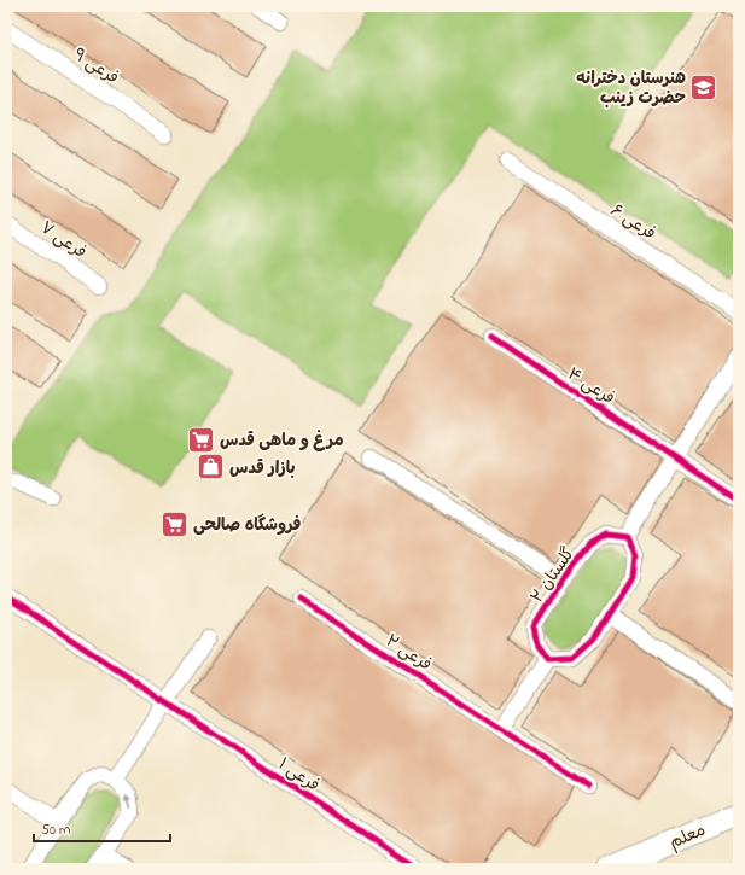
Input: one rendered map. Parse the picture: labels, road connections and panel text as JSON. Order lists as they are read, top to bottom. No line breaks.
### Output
{"streets":{"main road":["معلم"],"street":["فرعی ۹","فرعی ۶","فرعی ۷","فرعی ۴","گلستان ۲","فرعی ۲","فرعی ۱"]},"places":{"school or university":["هنرستان دخترانه حضرت زینب"],"supermarket":["مرغ و ماهی قدس","فروشگاه صالحی"],"shop":["بازار قدس"]},"scale_bar":"50 m"}
